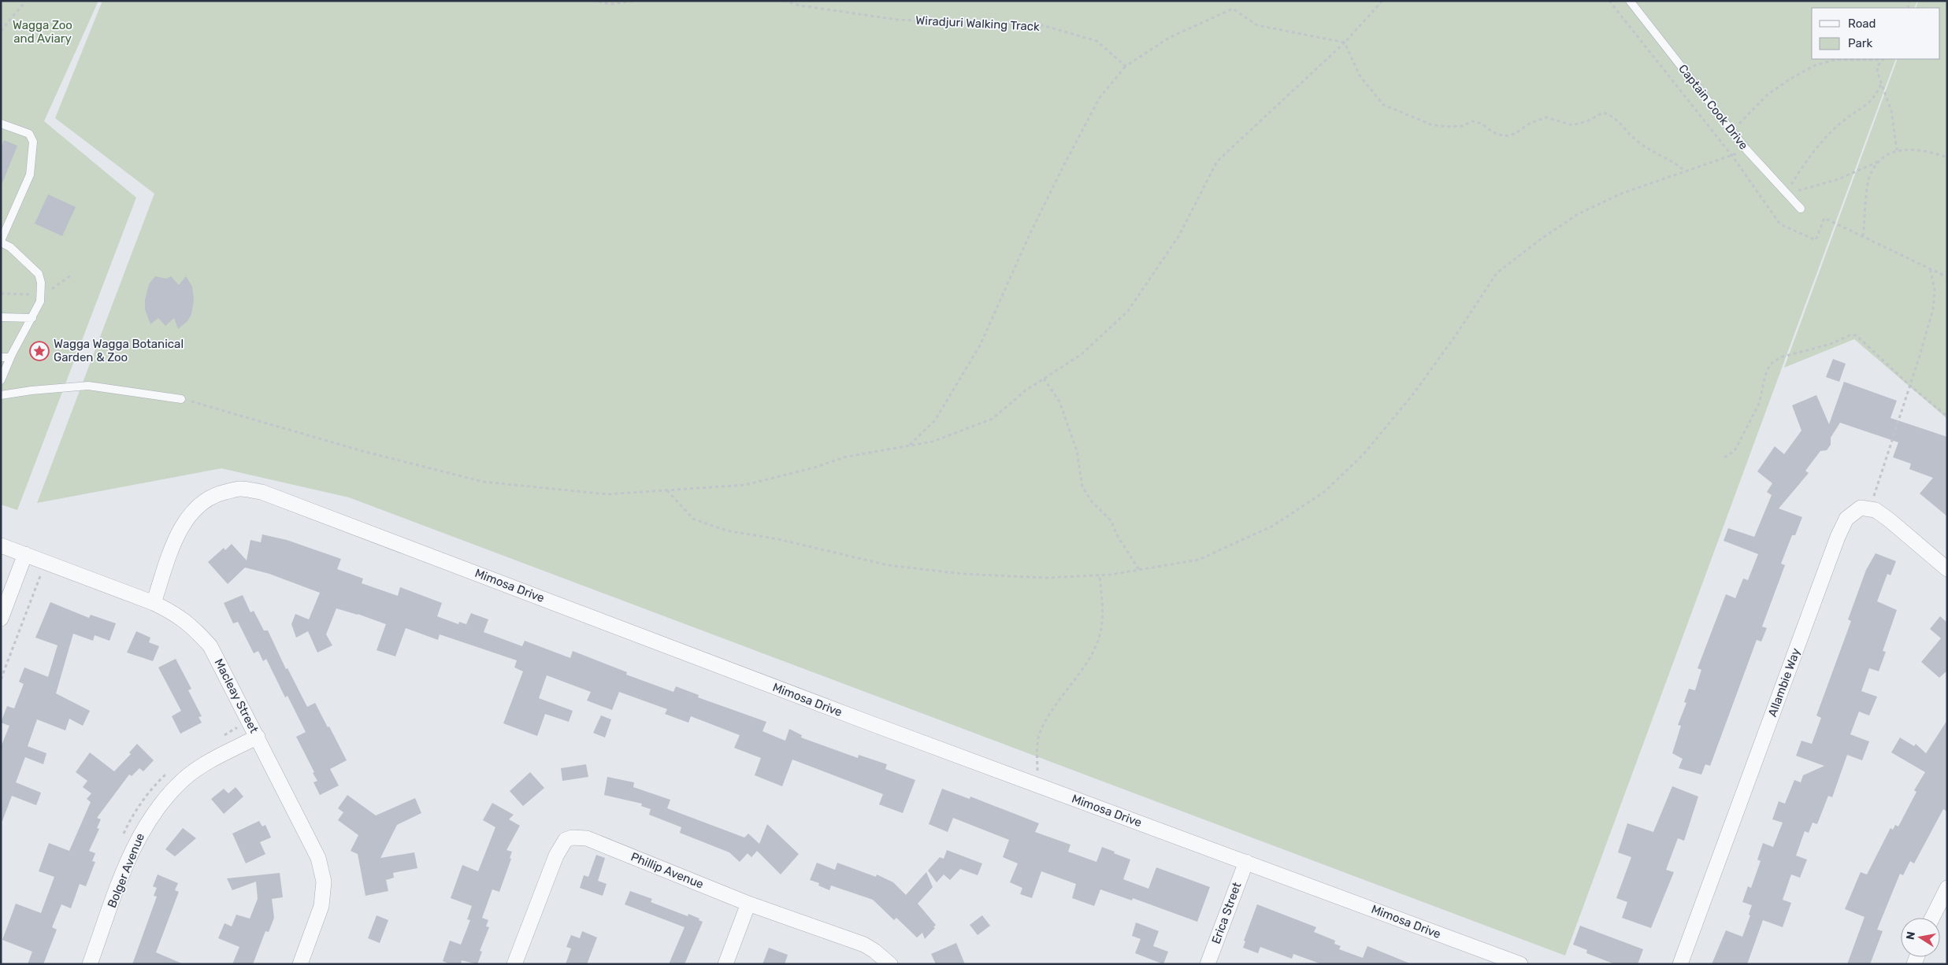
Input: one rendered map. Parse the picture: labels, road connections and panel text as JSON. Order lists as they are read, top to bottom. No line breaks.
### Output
{"streets":{"street":["Mimosa Drive","Allambie Way","Macleay Street","Bolger Avenue","Phillip Avenue","Erica Street"],"lane":["Captain Cook Drive"],"path":["Wiradjuri Walking Track"]},"crossings":[["Mimosa Drive","Macleay Street"],["Mimosa Drive","Erica Street"],["Macleay Street","Bolger Avenue"]],"parks":["Wagga Zoo and Aviary"],"places":{"place":["Wagga Wagga Botanical Garden & Zoo"]},"legend":["Road","Park"],"north":"left"}
